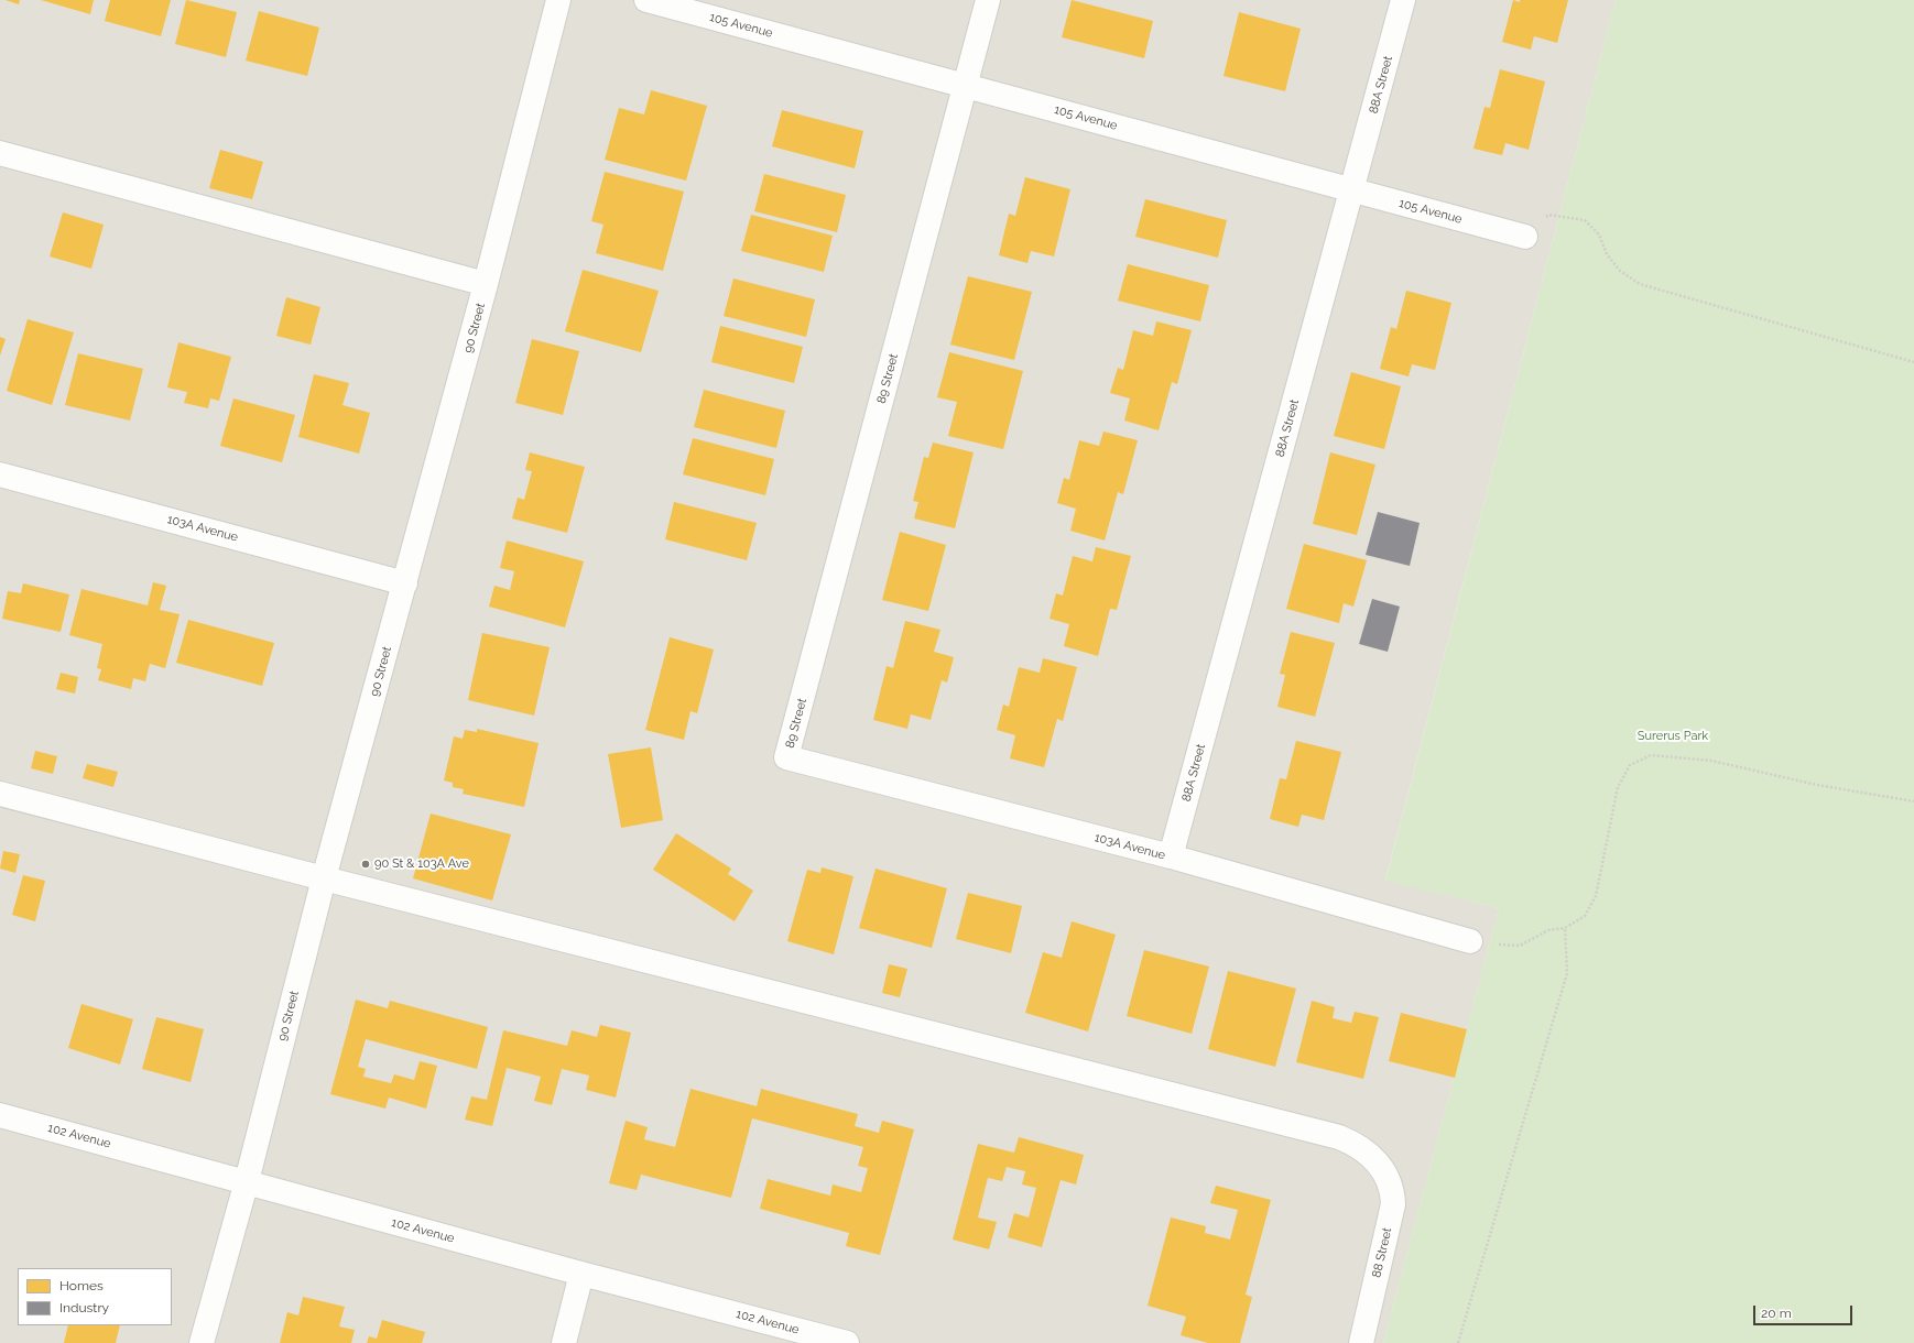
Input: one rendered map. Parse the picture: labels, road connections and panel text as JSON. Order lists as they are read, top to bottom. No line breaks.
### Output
{"streets":{"street":["105 Avenue","88A Street","90 Street","89 Street","103A Avenue","102 Avenue","88 Street"]},"crossings":[["105 Avenue","88A Street"],["105 Avenue","89 Street"],["88A Street","103A Avenue"],["90 Street","103A Avenue"],["90 Street","102 Avenue"],["90 Street","88 Street"],["89 Street","103A Avenue"]],"parks":["Surerus Park"],"places":["90 St & 103A Ave"],"legend":["Homes","Industry"],"scale_bar":"20 m"}
